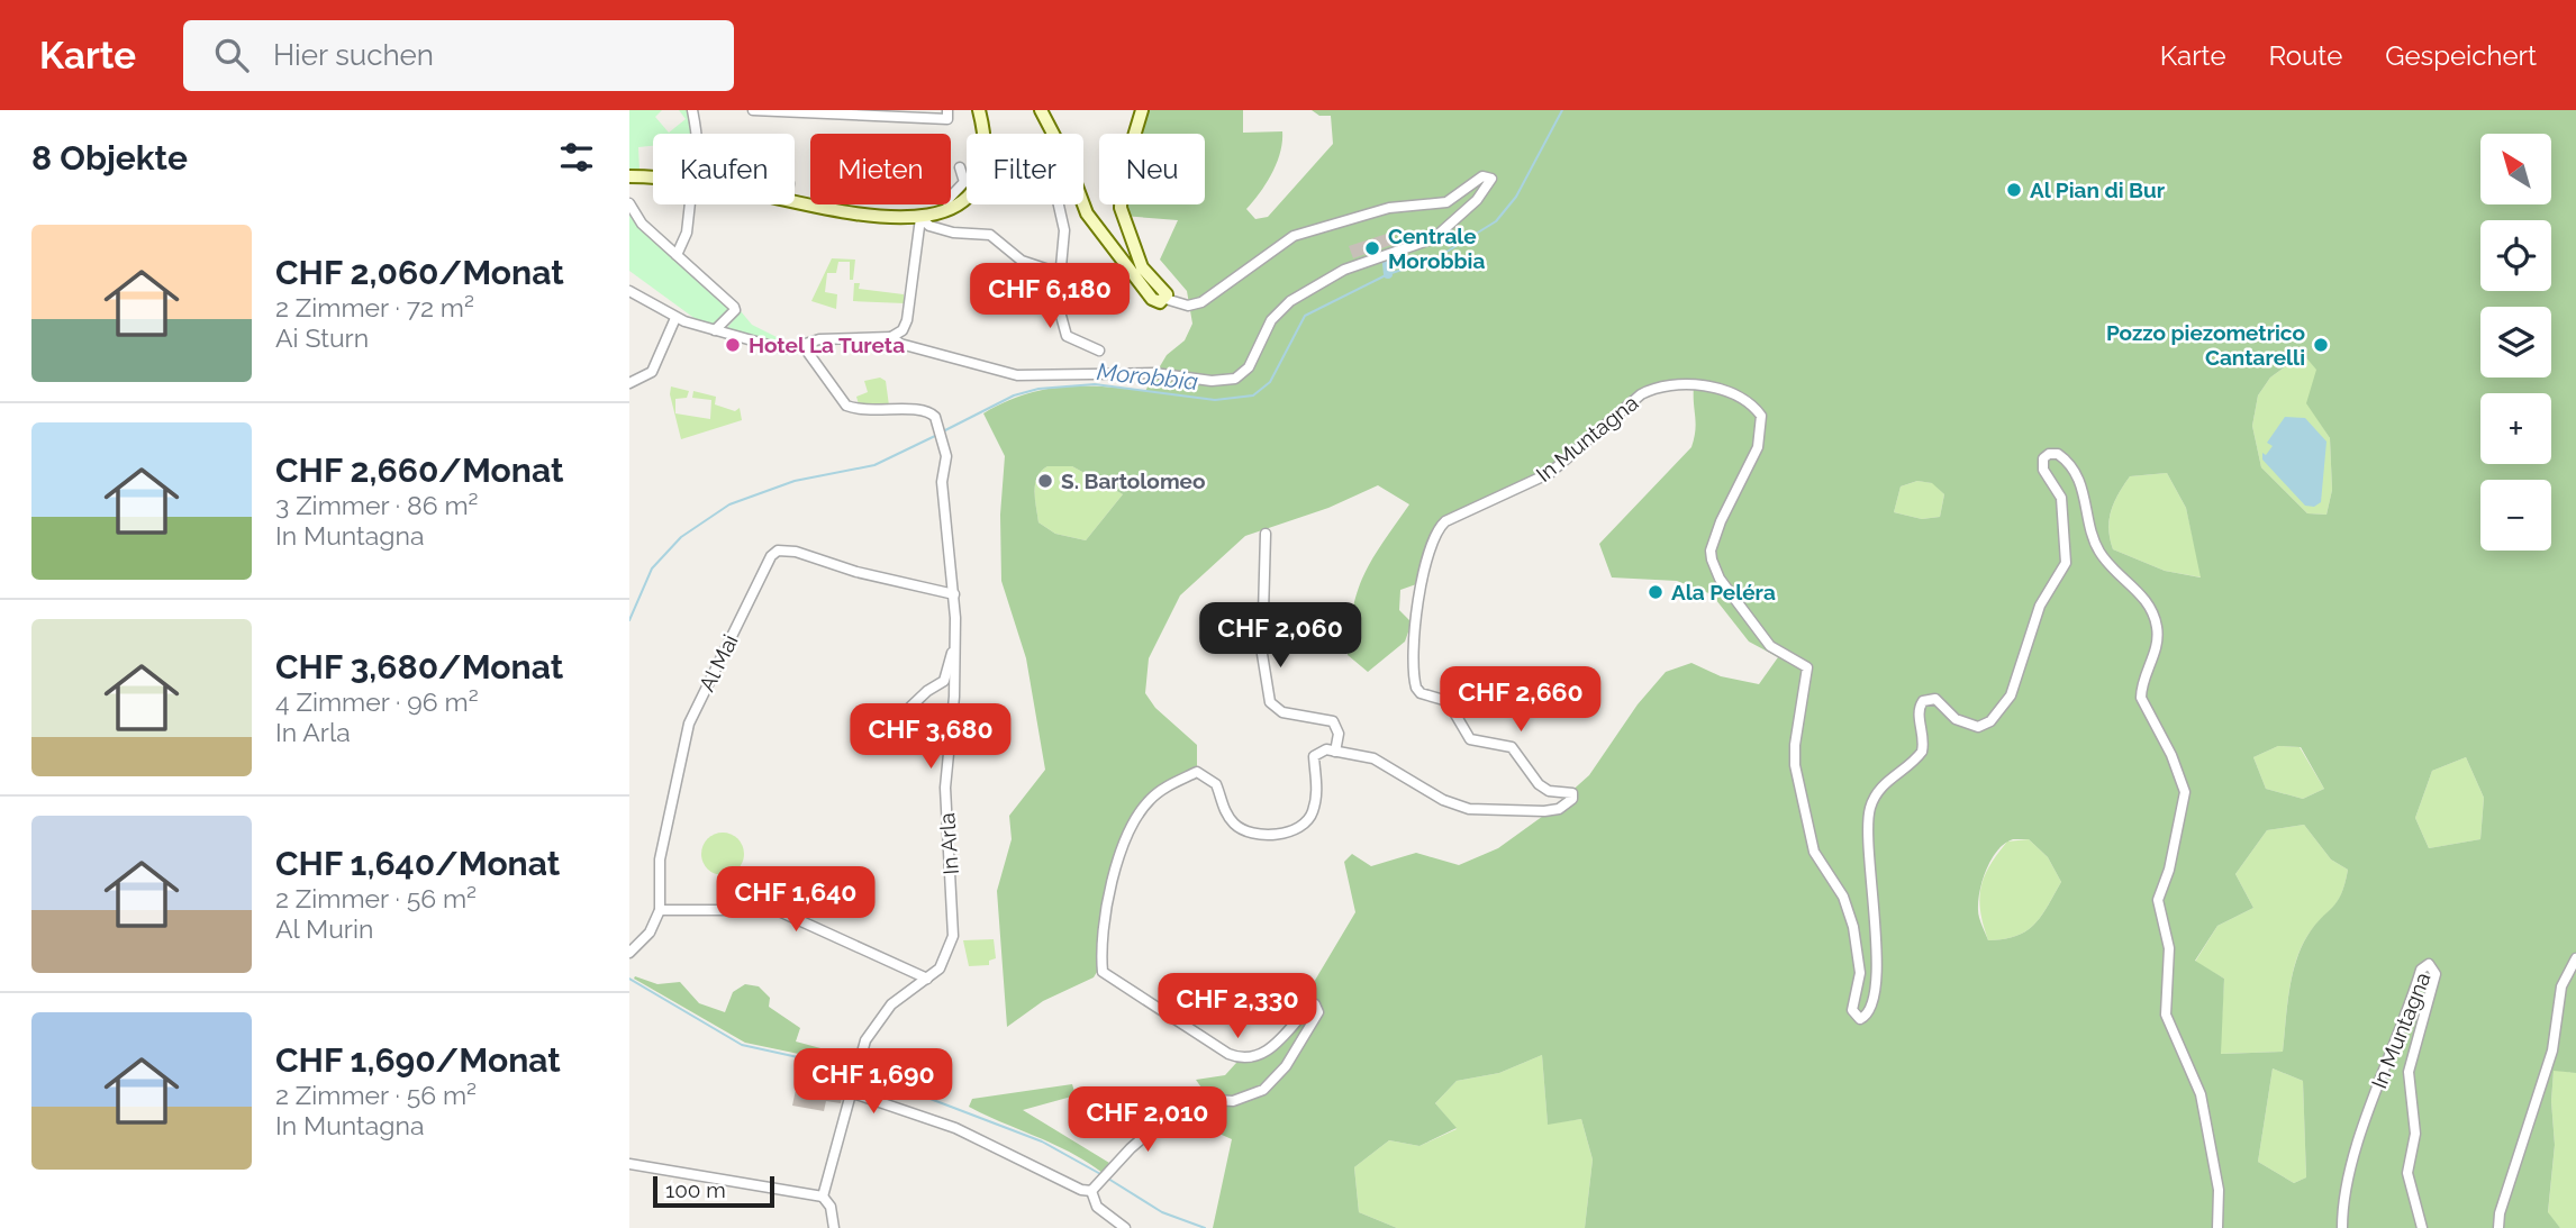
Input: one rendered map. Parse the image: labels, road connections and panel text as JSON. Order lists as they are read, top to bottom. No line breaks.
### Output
{"streets":{"street":["In Muntagna","Al Mai","In Arla"]},"crossings":[["Al Mai","In Arla"]],"water":["Morobbia"],"places":["Al Pian di Bur","Centrale Morobbia","Hotel La Tureta","Pozzo piezometrico Cantarelli","S. Bartolomeo","Ala Peléra"],"scale_bar":"100 m","north":"top left","page":{"header":"Karte","search":"Hier suchen","nav":["Karte","Route","Gespeichert"],"heading":"8 Objekte","map_buttons":["+","−"],"chip":["Kaufen","Mieten","Filter","Neu"],"list":[{"name":"CHF 2,060/Monat","note":"2 Zimmer · 72 m² · Ai Sturn"},{"name":"CHF 2,660/Monat","note":"3 Zimmer · 86 m² · In Muntagna"},{"name":"CHF 3,680/Monat","note":"4 Zimmer · 96 m² · In Arla"},{"name":"CHF 1,640/Monat","note":"2 Zimmer · 56 m² · Al Murin"},{"name":"CHF 1,690/Monat","note":"2 Zimmer · 56 m² · In Muntagna"}],"price":["CHF 6,180","CHF 2,060","CHF 2,660","CHF 3,680","CHF 1,640","CHF 2,330","CHF 1,690","CHF 2,010"],"scale":"100 m"}}
